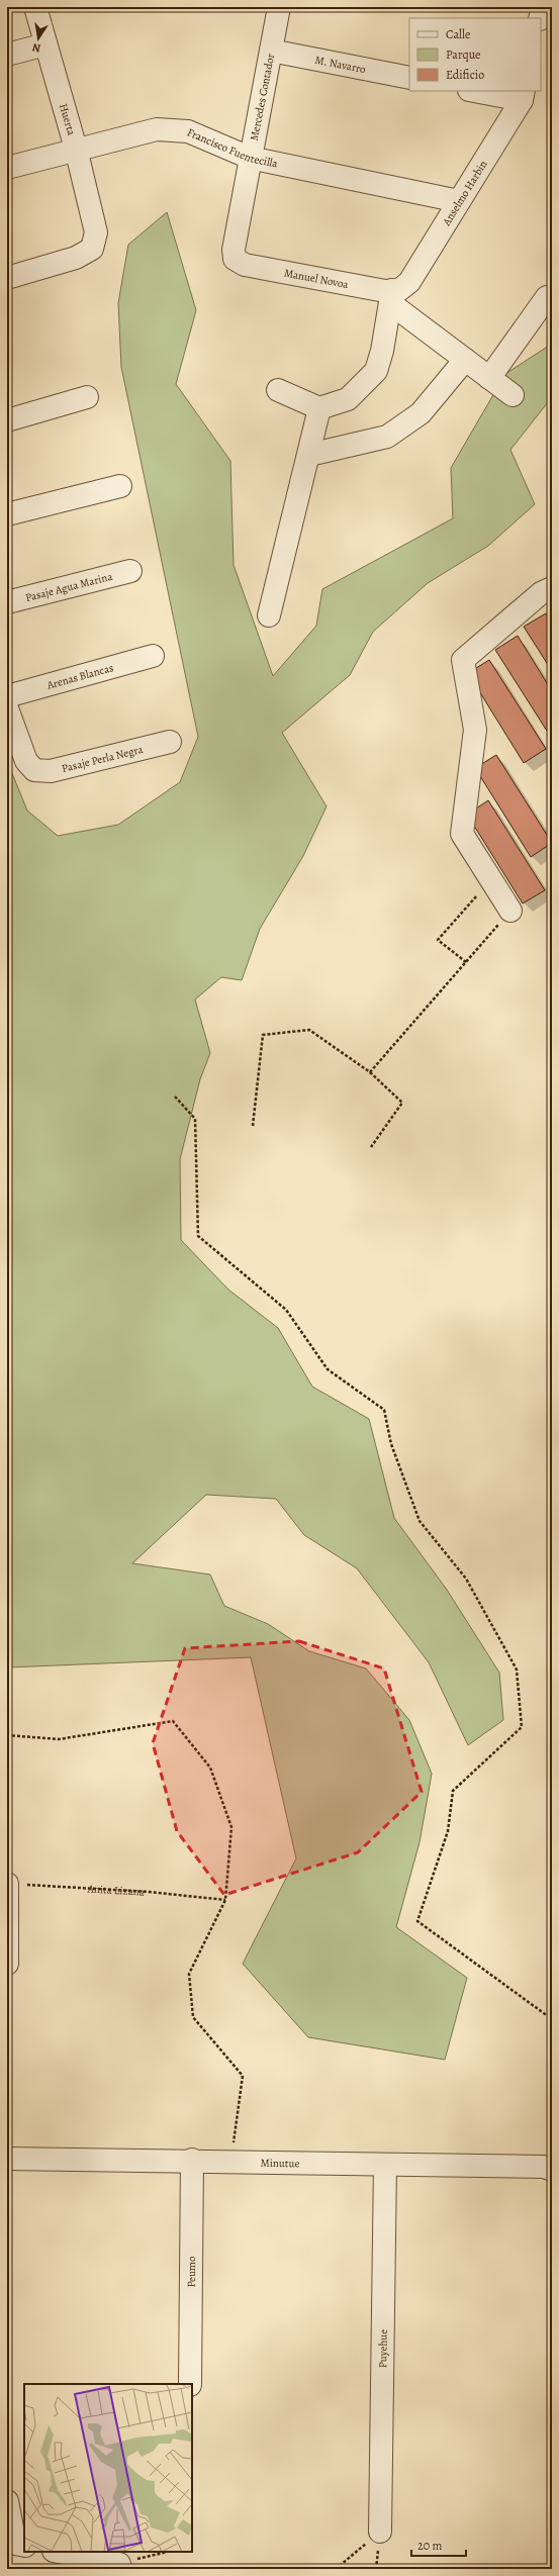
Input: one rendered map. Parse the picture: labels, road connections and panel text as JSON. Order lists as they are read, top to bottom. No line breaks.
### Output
{"streets":{"street":["M. Navarro","Mercedes Contador","Huerta","Francisco Fuentecilla","Anselmo Harbin","Manuel Novoa","Pasaje Agua Marina","Arenas Blancas","Pasaje Perla Negra","Minutue","Peumo","Puyehue"],"path":["Anita Lizana"]},"crossings":[["M. Navarro","Mercedes Contador"],["Mercedes Contador","Francisco Fuentecilla"],["Mercedes Contador","Manuel Novoa"],["Huerta","Francisco Fuentecilla"],["Francisco Fuentecilla","Anselmo Harbin"],["Anselmo Harbin","Manuel Novoa"],["Minutue","Peumo"],["Minutue","Puyehue"]],"legend":["Calle","Parque","Edificio"],"scale_bar":"20 m","north":"bottom"}
